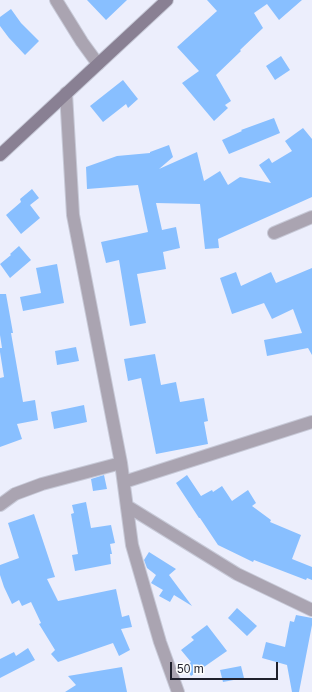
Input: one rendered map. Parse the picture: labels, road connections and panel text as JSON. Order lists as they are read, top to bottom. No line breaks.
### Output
{"scale_bar":"50 m"}
